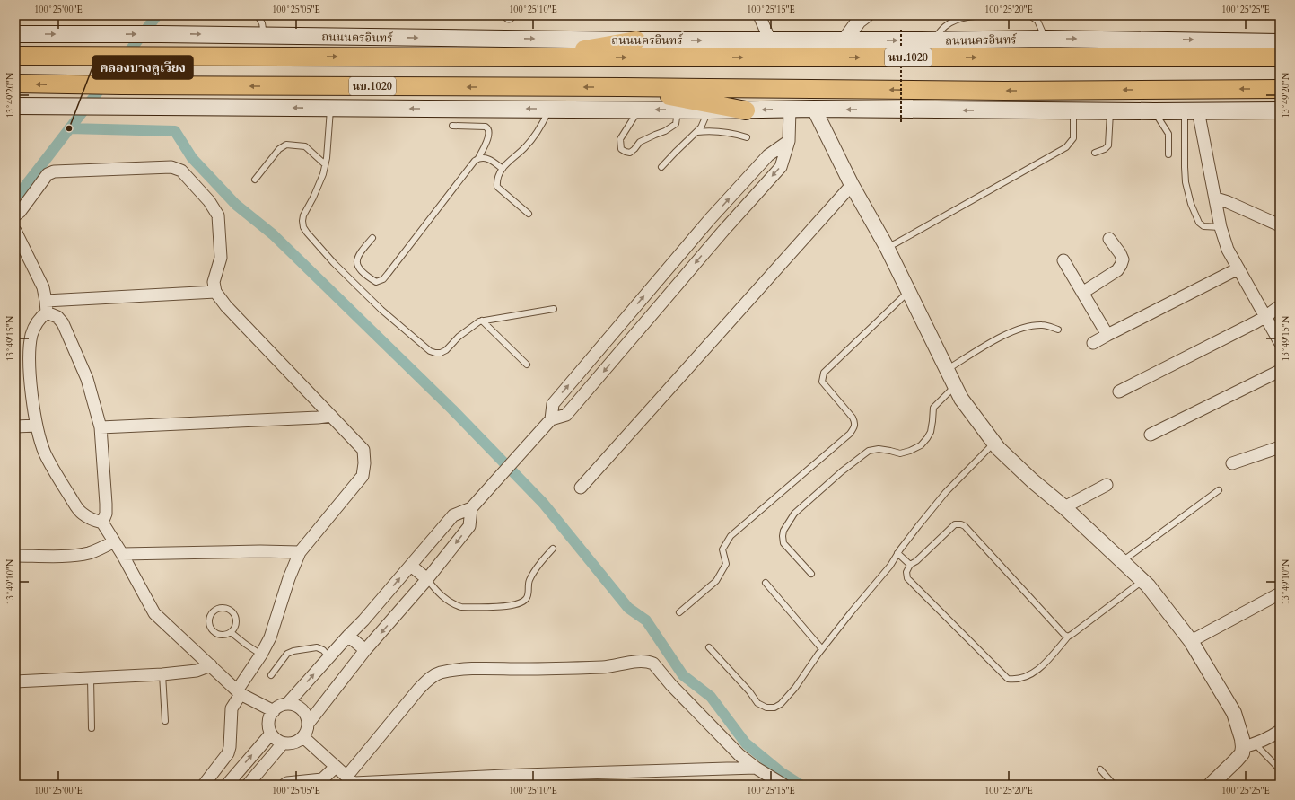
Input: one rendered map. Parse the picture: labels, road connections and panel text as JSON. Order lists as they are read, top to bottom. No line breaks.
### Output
{"streets":{"main road":["ถนนนครอินทร์","นบ.1020"]},"places":["คลองบางคูเวียง"],"coordinates":["100°25'00\"E","100°25'05\"E","100°25'10\"E","100°25'15\"E","100°25'20\"E","100°25'25\"E","13°49'20\"N","13°49'15\"N","13°49'10\"N"]}
